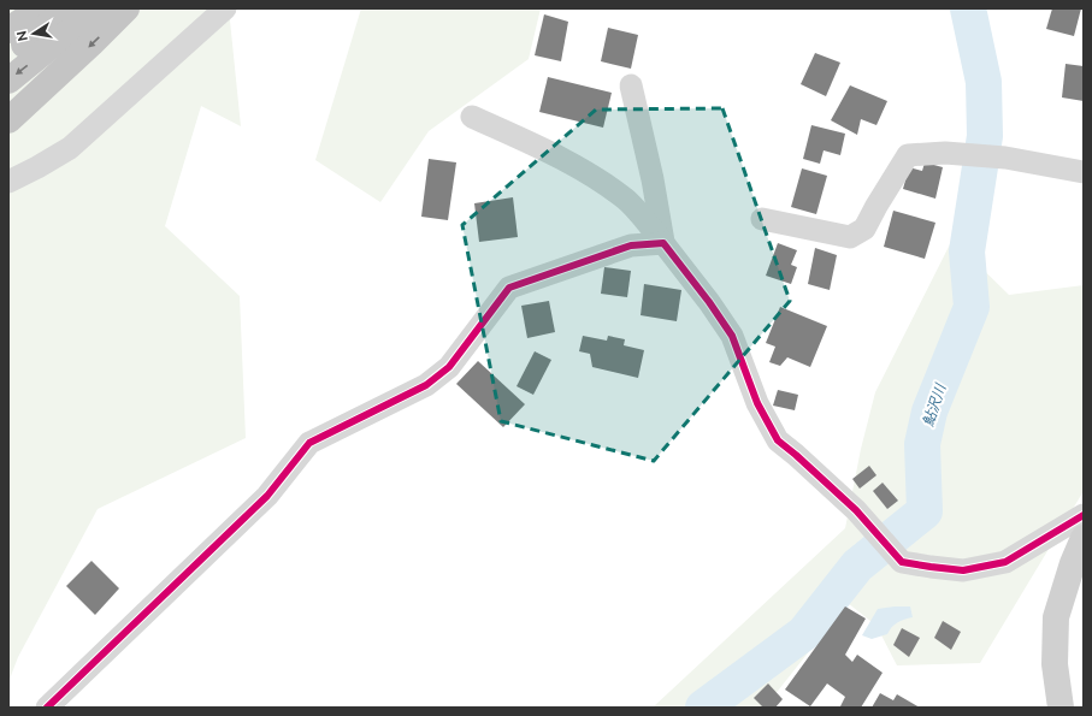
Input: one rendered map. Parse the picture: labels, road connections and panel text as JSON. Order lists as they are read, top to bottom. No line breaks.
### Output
{"water":["鮎沢川"],"north":"left"}
